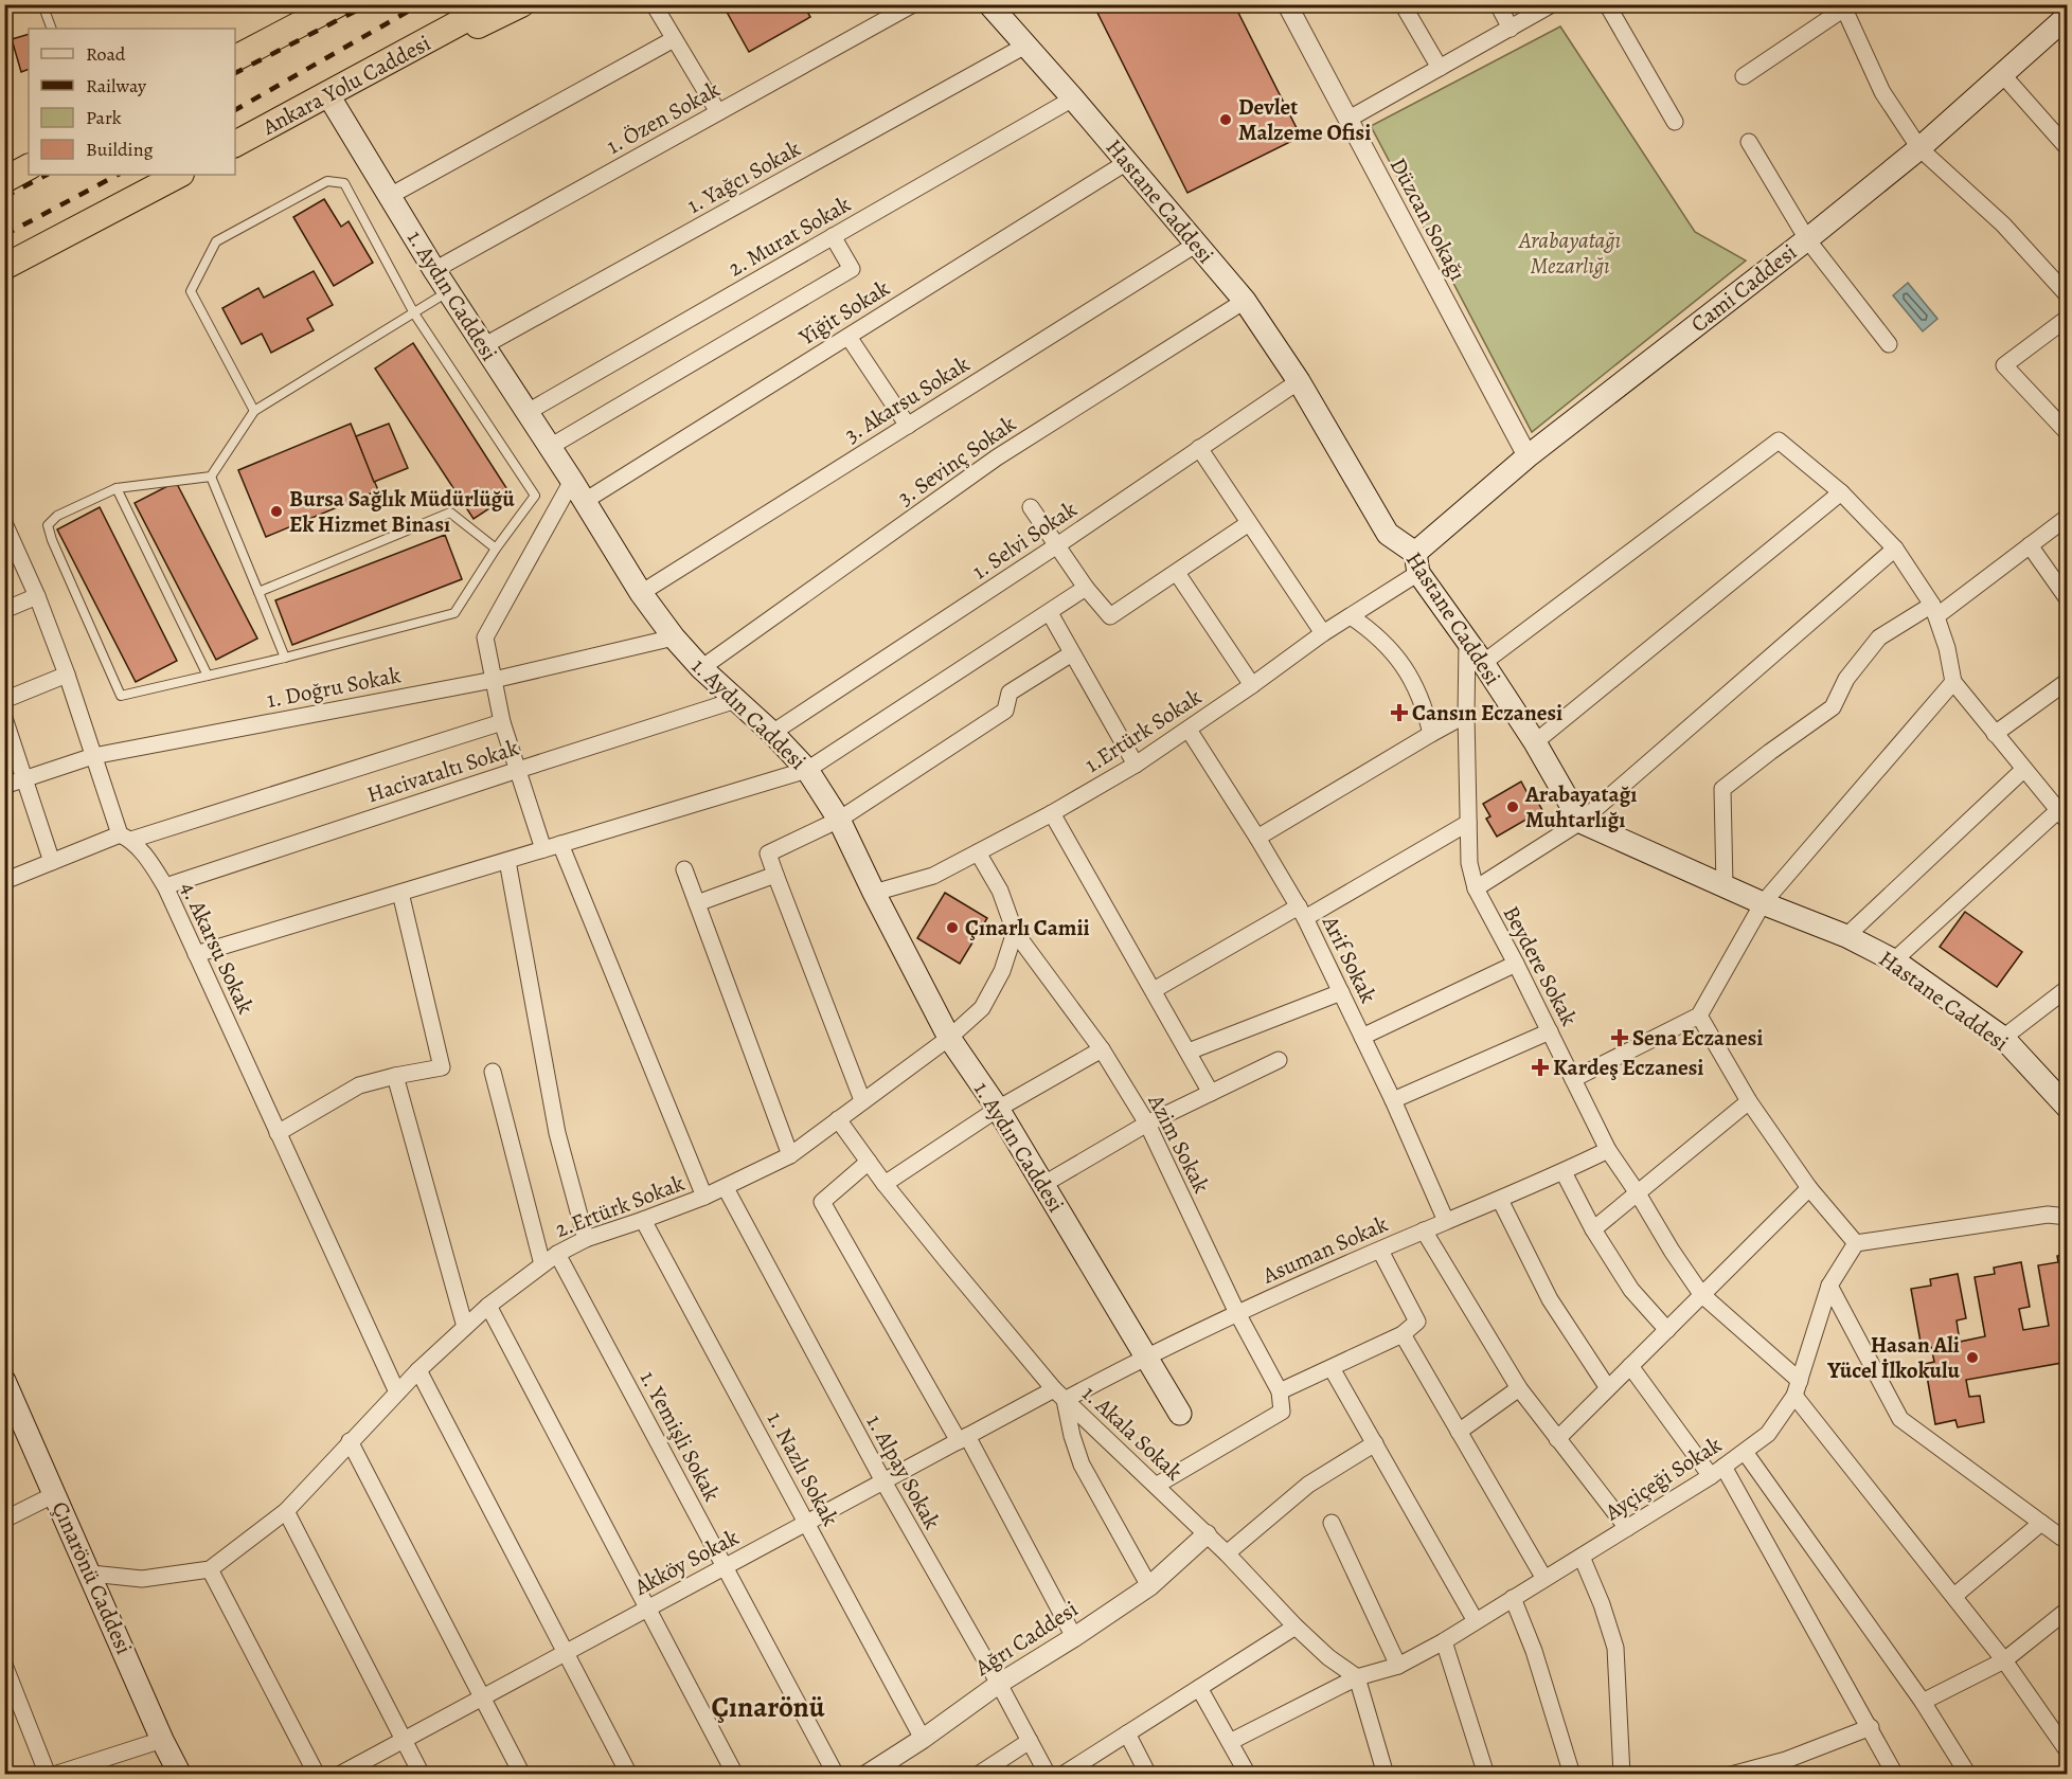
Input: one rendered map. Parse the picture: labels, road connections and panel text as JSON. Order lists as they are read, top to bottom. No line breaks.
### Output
{"streets":{"highway":["Ankara Yolu Caddesi"],"main road":["Hastane Caddesi","Cami Caddesi","1. Aydın Caddesi","Çınarönü Caddesi"],"street":["1. Özen Sokak","1. Yağcı Sokak","Düzcan Sokağı","2. Murat Sokak","Yiğit Sokak","3. Akarsu Sokak","3. Sevinç Sokak","1. Selvi Sokak","1. Doğru Sokak","1.Ertürk Sokak","Hacivataltı Sokak","4. Akarsu Sokak","Arif Sokak","Beydere Sokak","Azim Sokak","2.Ertürk Sokak","Asuman Sokak","1. Akala Sokak","1. Yemişli Sokak","1. Nazlı Sokak","1. Alpay Sokak","Ayçiçeği Sokak","Akköy Sokak","Ağrı Caddesi"]},"crossings":[["Ankara Yolu Caddesi","1. Aydın Caddesi"],["1. Özen Sokak","1. Aydın Caddesi"],["1. Yağcı Sokak","Hastane Caddesi"],["1. Yağcı Sokak","1. Aydın Caddesi"],["Hastane Caddesi","2. Murat Sokak"],["Hastane Caddesi","Cami Caddesi"],["Hastane Caddesi","Yiğit Sokak"],["Hastane Caddesi","3. Akarsu Sokak"],["Hastane Caddesi","3. Sevinç Sokak"],["Hastane Caddesi","1. Selvi Sokak"],["Hastane Caddesi","1.Ertürk Sokak"],["Hastane Caddesi","Beydere Sokak"],["Düzcan Sokağı","Cami Caddesi"],["2. Murat Sokak","1. Aydın Caddesi"],["Cami Caddesi","1.Ertürk Sokak"],["1. Aydın Caddesi","Yiğit Sokak"],["1. Aydın Caddesi","3. Akarsu Sokak"],["1. Aydın Caddesi","3. Sevinç Sokak"],["1. Aydın Caddesi","1. Selvi Sokak"],["1. Aydın Caddesi","1. Doğru Sokak"],["1. Aydın Caddesi","1.Ertürk Sokak"],["1. Aydın Caddesi","Hacivataltı Sokak"],["1. Aydın Caddesi","2.Ertürk Sokak"],["1. Aydın Caddesi","Asuman Sokak"],["1. Doğru Sokak","4. Akarsu Sokak"],["1.Ertürk Sokak","Arif Sokak"],["Hacivataltı Sokak","4. Akarsu Sokak"],["4. Akarsu Sokak","2.Ertürk Sokak"],["Arif Sokak","Asuman Sokak"],["Beydere Sokak","Asuman Sokak"],["Beydere Sokak","Ayçiçeği Sokak"],["Azim Sokak","2.Ertürk Sokak"],["Azim Sokak","Asuman Sokak"],["2.Ertürk Sokak","1. Akala Sokak"],["2.Ertürk Sokak","1. Yemişli Sokak"],["2.Ertürk Sokak","1. Nazlı Sokak"],["2.Ertürk Sokak","1. Alpay Sokak"],["2.Ertürk Sokak","Çınarönü Caddesi"],["Asuman Sokak","1. Akala Sokak"],["Asuman Sokak","Akköy Sokak"],["1. Akala Sokak","Ayçiçeği Sokak"],["1. Akala Sokak","Akköy Sokak"],["1. Akala Sokak","Ağrı Caddesi"],["1. Yemişli Sokak","Akköy Sokak"],["1. Nazlı Sokak","Akköy Sokak"],["1. Nazlı Sokak","Ağrı Caddesi"],["1. Alpay Sokak","Akköy Sokak"],["1. Alpay Sokak","Ağrı Caddesi"]],"districts":["Çınarönü"],"parks":["Arabayatağı Mezarlığı"],"places":{"other":["Devlet Malzeme Ofisi","Bursa Sağlık Müdürlüğü Ek Hizmet Binası","Arabayatağı Muhtarlığı","Çınarlı Camii","Hasan Ali Yücel İlkokulu"],"health":["Cansın Eczanesi","Sena Eczanesi","Kardeş Eczanesi"]},"legend":["Road","Railway","Park","Building"]}
